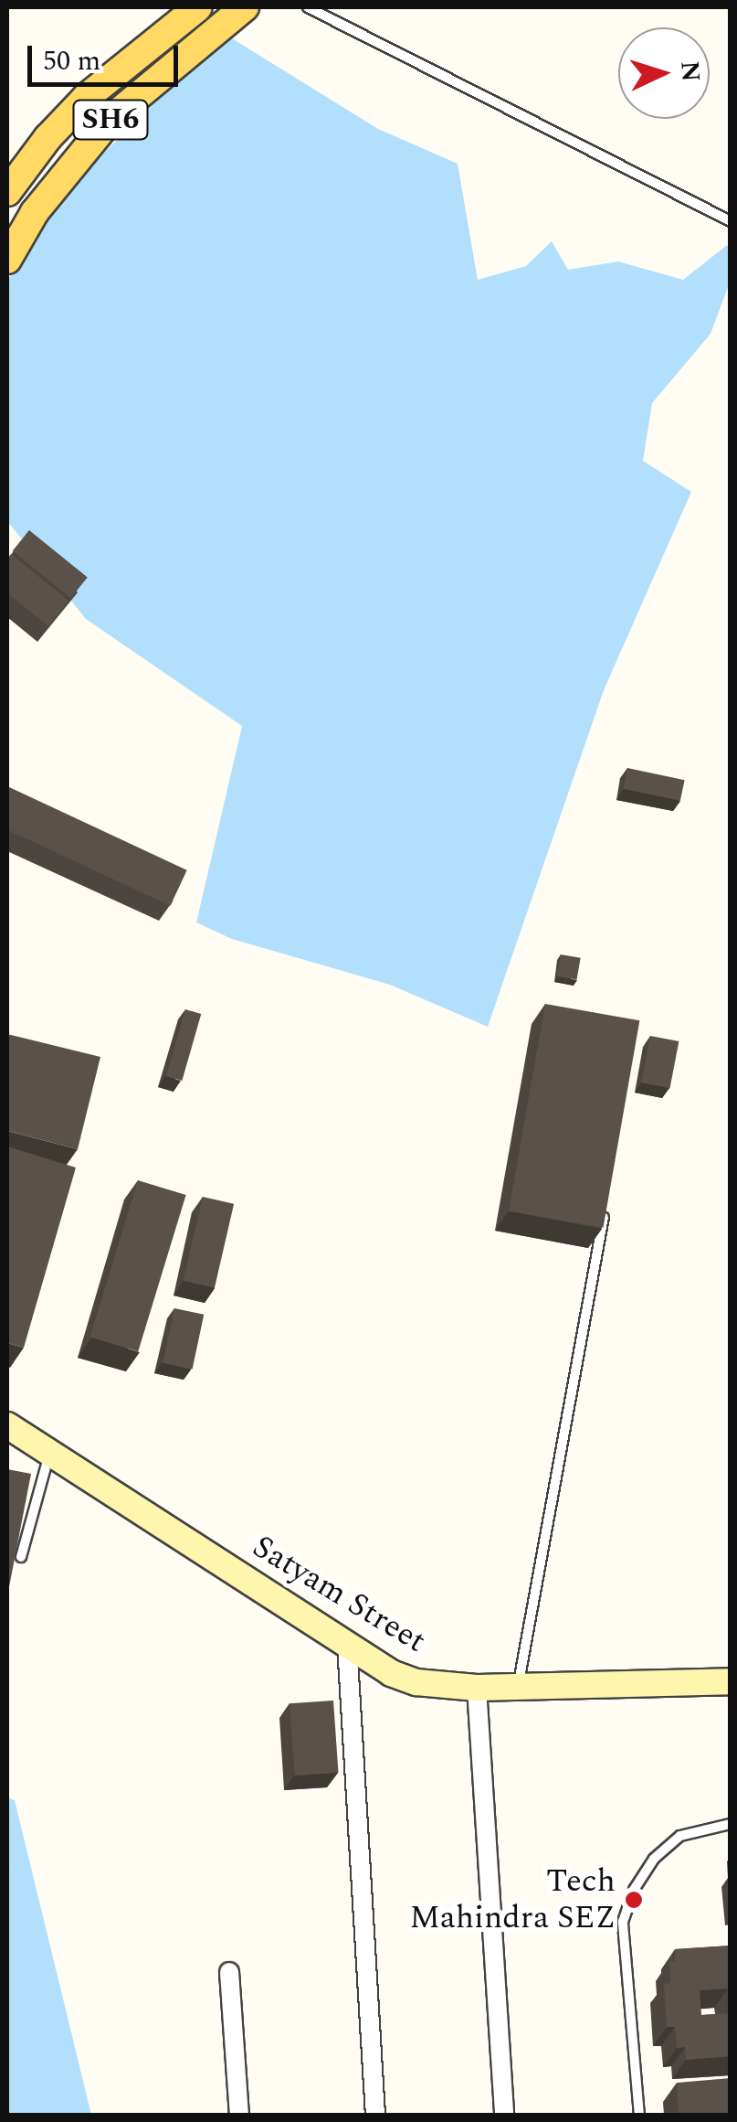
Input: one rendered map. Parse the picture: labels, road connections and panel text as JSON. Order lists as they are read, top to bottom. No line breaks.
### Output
{"streets":{"main road":["SH6"],"street":["Satyam Street"]},"places":["Tech Mahindra SEZ"],"scale_bar":"50 m","north":"right"}
